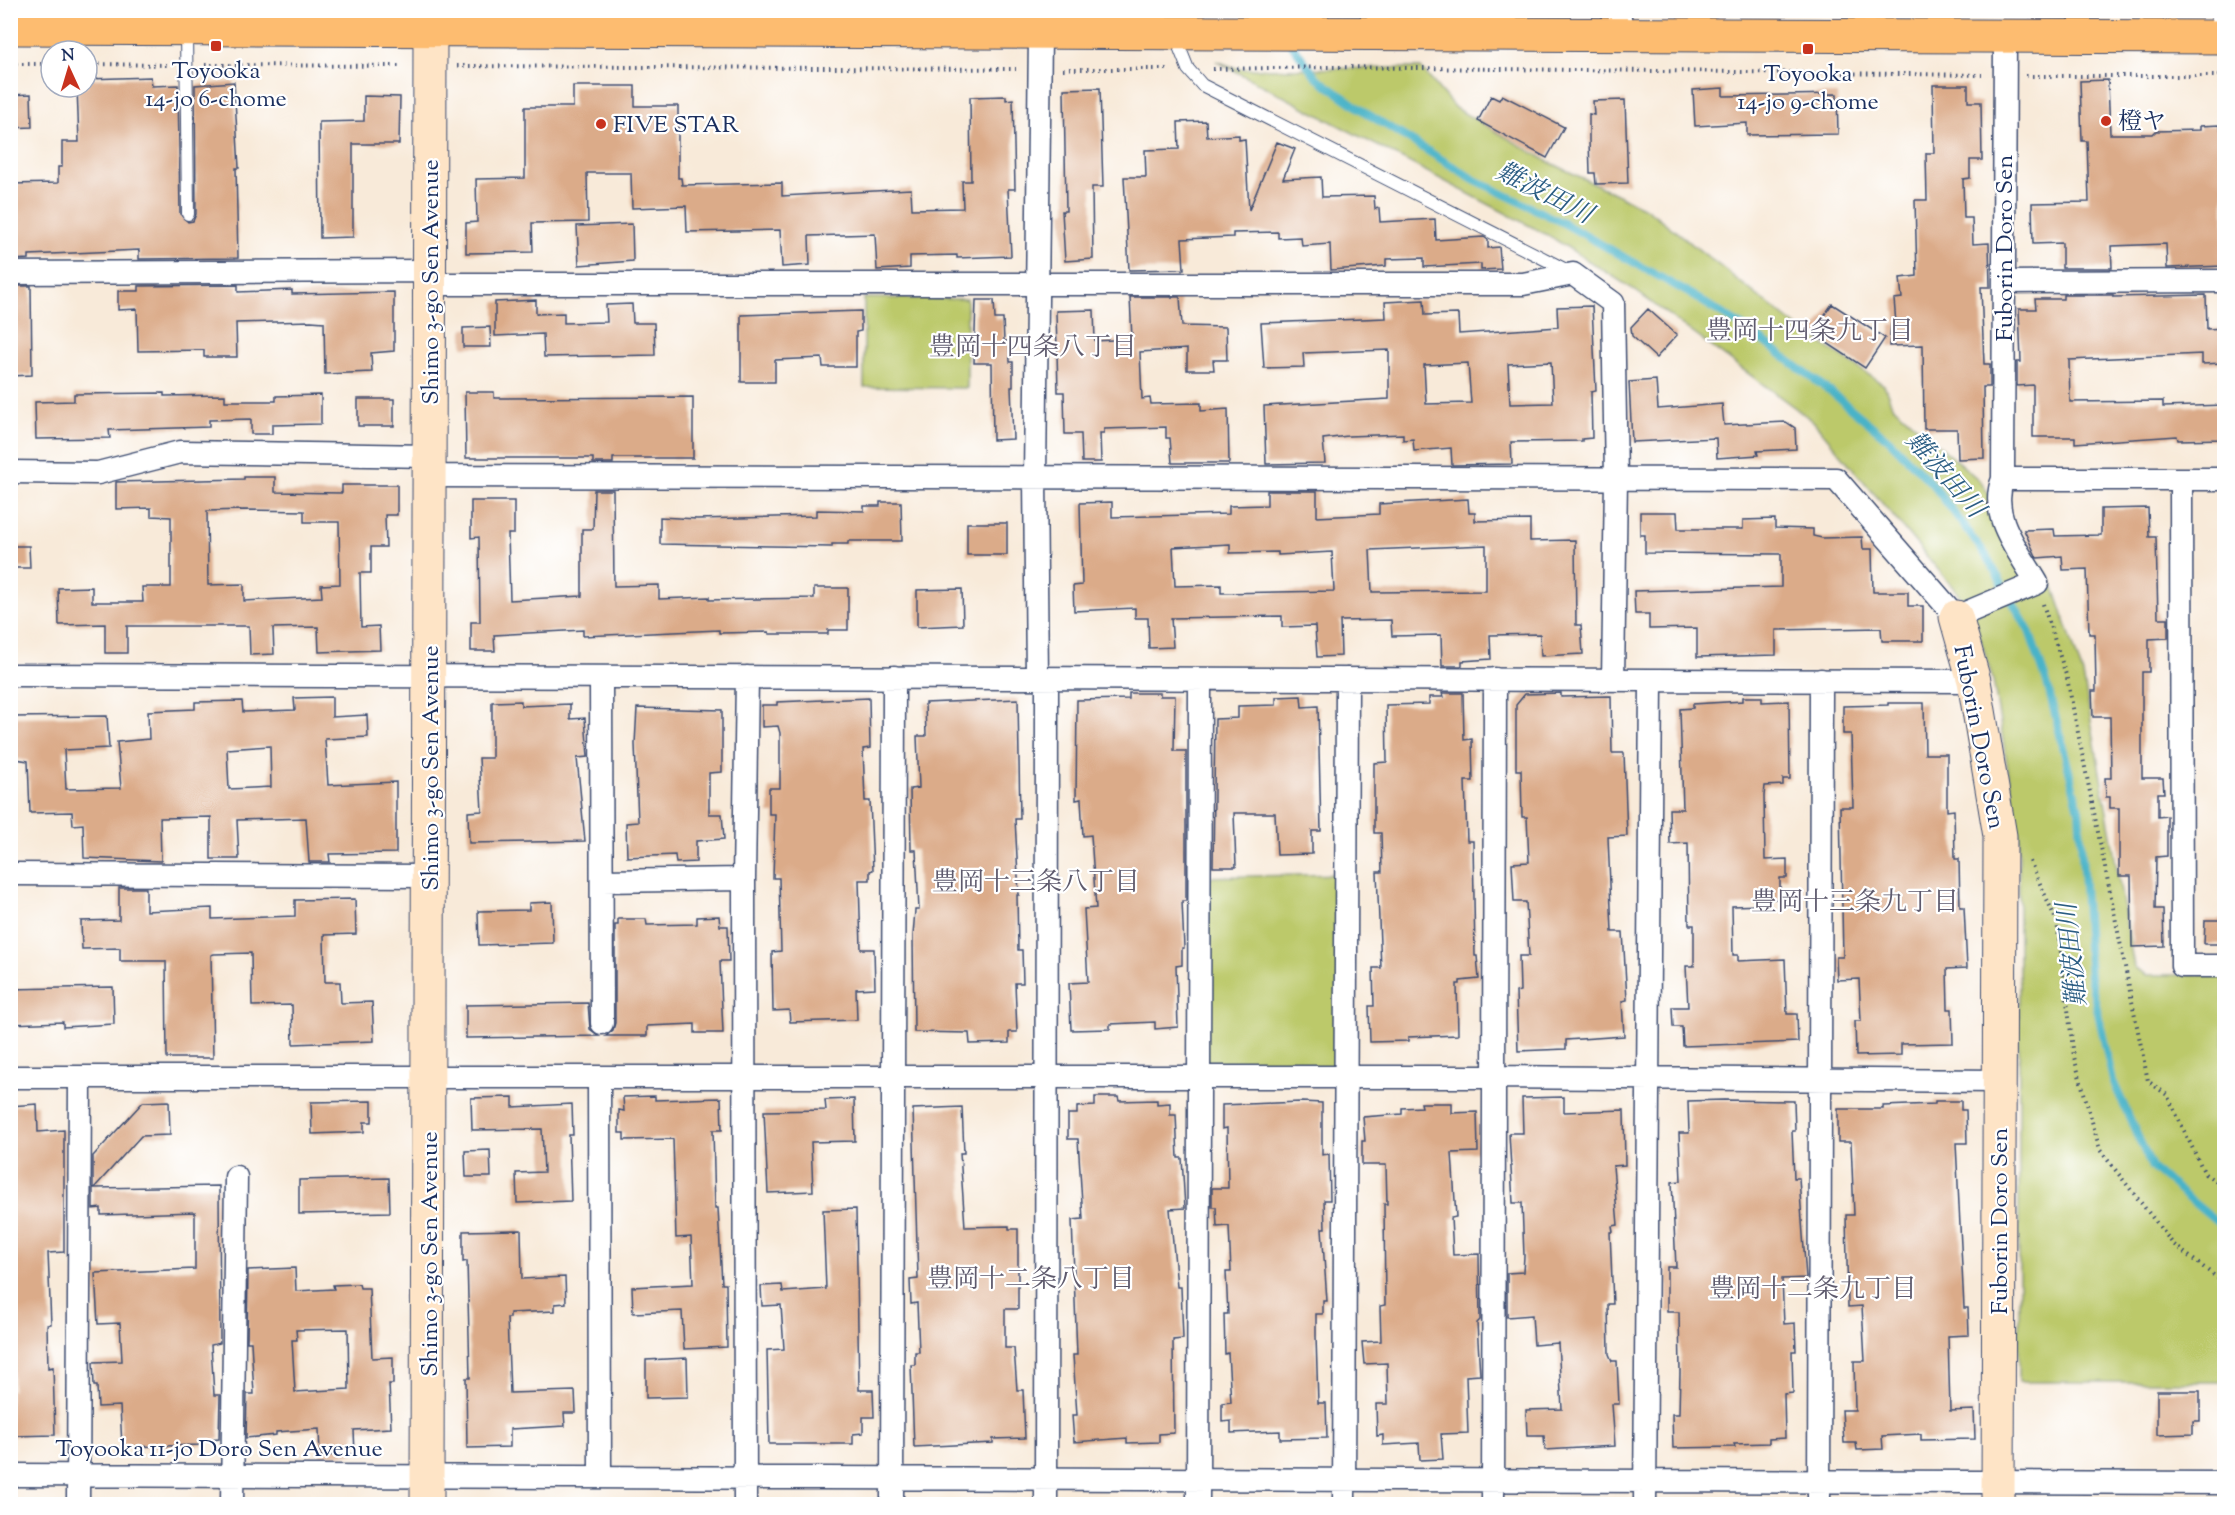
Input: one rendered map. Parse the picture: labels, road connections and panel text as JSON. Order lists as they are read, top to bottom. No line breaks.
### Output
{"streets":{"street":["Fuborin Doro Sen","Shimo 3-go Sen Avenue","Toyooka 11-jo Doro Sen Avenue"]},"crossings":[["Fuborin Doro Sen","Toyooka 11-jo Doro Sen Avenue"],["Shimo 3-go Sen Avenue","Toyooka 11-jo Doro Sen Avenue"]],"districts":["豊岡十四条九丁目","豊岡十四条八丁目","豊岡十三条八丁目","豊岡十三条九丁目","豊岡十二条八丁目","豊岡十二条九丁目"],"water":["難波田川"],"places":{"transit":["Toyooka 14-jo 6-chome","Toyooka 14-jo 9-chome"],"other":["橙ヤ","FIVE STAR"]},"north":"top"}
